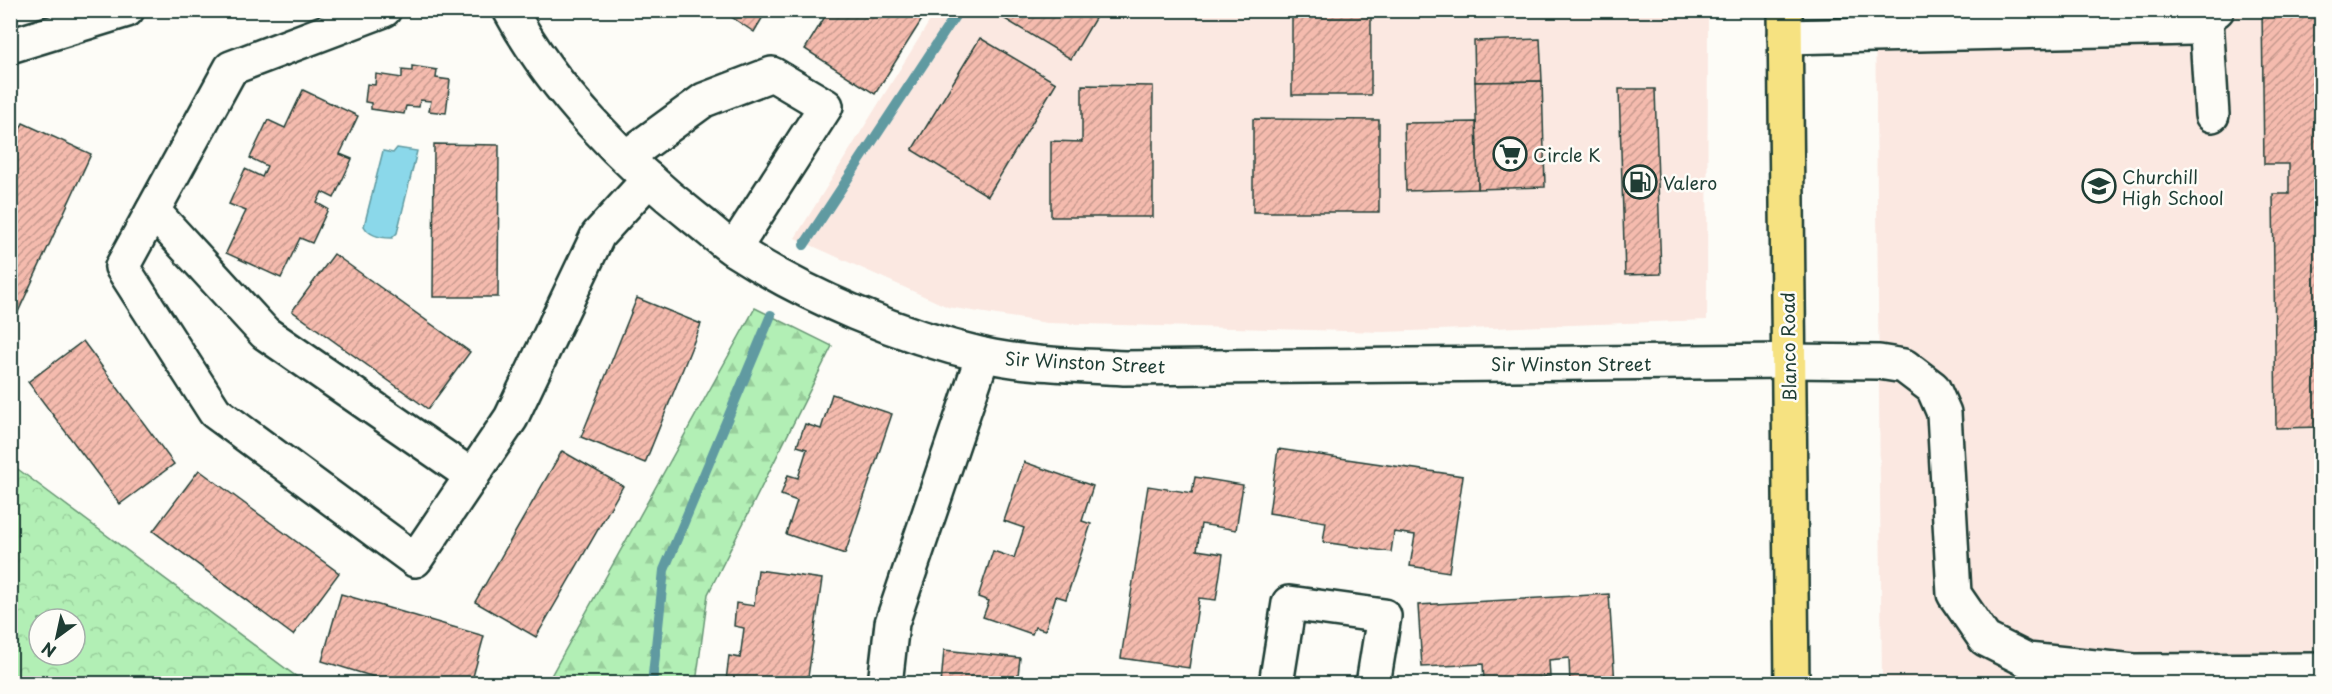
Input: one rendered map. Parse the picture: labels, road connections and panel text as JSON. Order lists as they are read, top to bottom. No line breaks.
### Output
{"streets":{"main road":["Blanco Road"],"street":["Sir Winston Street"]},"crossings":[["Blanco Road","Sir Winston Street"]],"places":{"supermarket":["Circle K"],"fuel station":["Valero"],"school or university":["Churchill High School"]},"north":"bottom left"}
